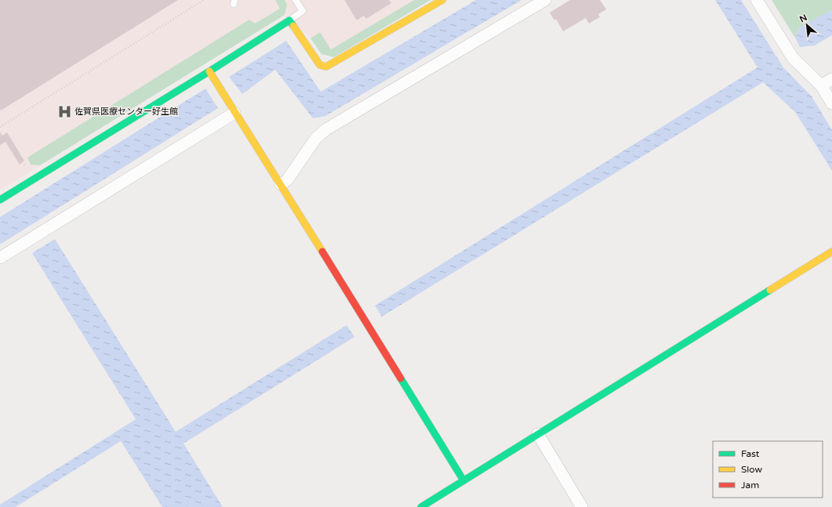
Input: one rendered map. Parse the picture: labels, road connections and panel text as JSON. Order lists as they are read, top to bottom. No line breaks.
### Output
{"places":{"hospital":["佐賀県医療センター好生館"]},"legend":["Fast","Slow","Jam"],"north":"top left"}
